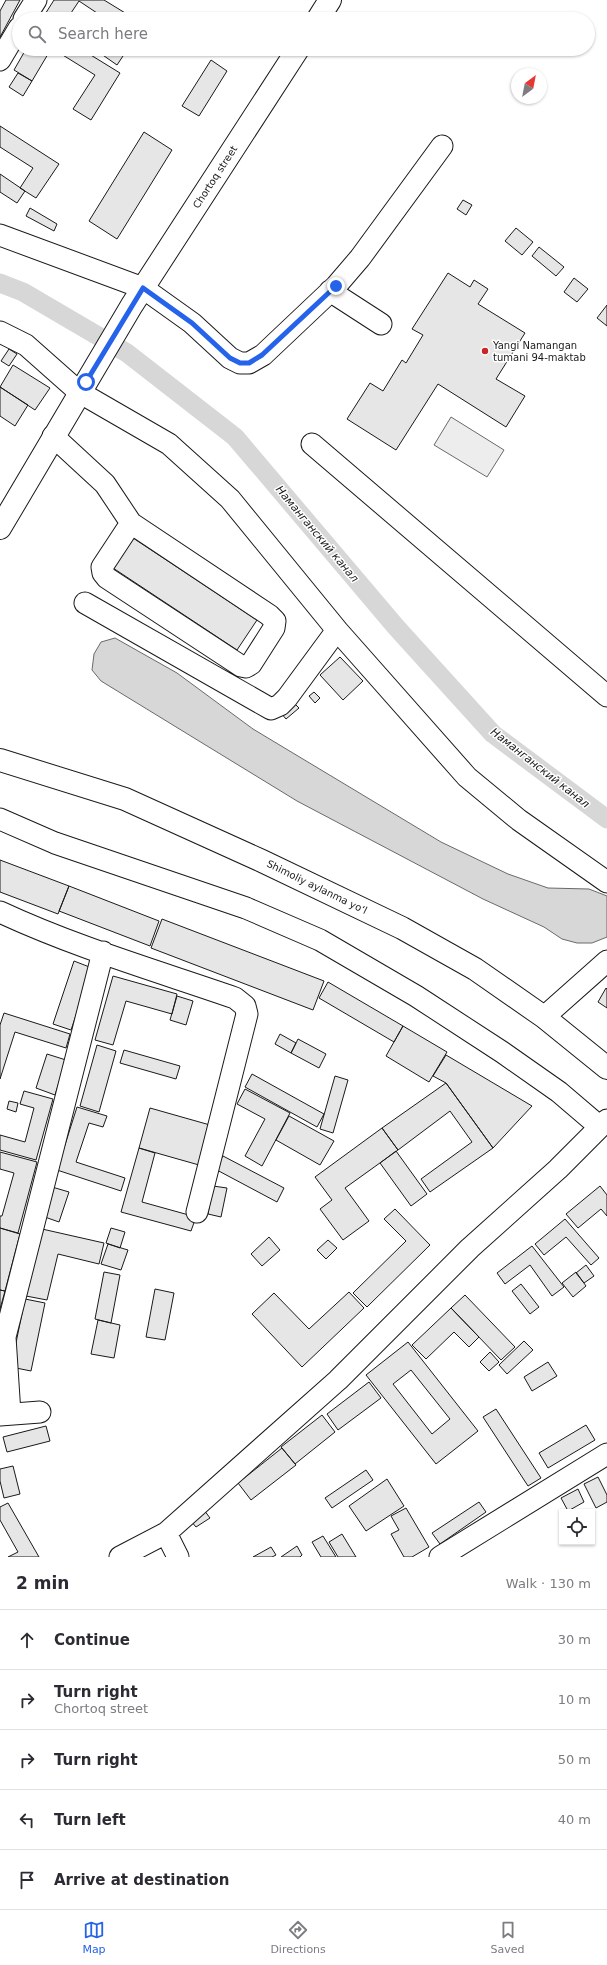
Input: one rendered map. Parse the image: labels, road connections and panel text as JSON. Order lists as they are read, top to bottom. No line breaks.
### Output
{"streets":{"main road":["Chortoq street","Shimoliy aylanma yoʻl"]},"water":["Наманганский канал"],"places":["Yangi Namangan tumani 94-maktab"],"north":"top right","page":{"search":"Search here","heading":["2 min","Walk · 130 m"],"list":[["Continue","30 m"],["Turn right","Chortoq street","10 m"],["Turn right","50 m"],["Turn left","40 m"],"Arrive at destination"],"nav":["Map","Directions","Saved"]}}
